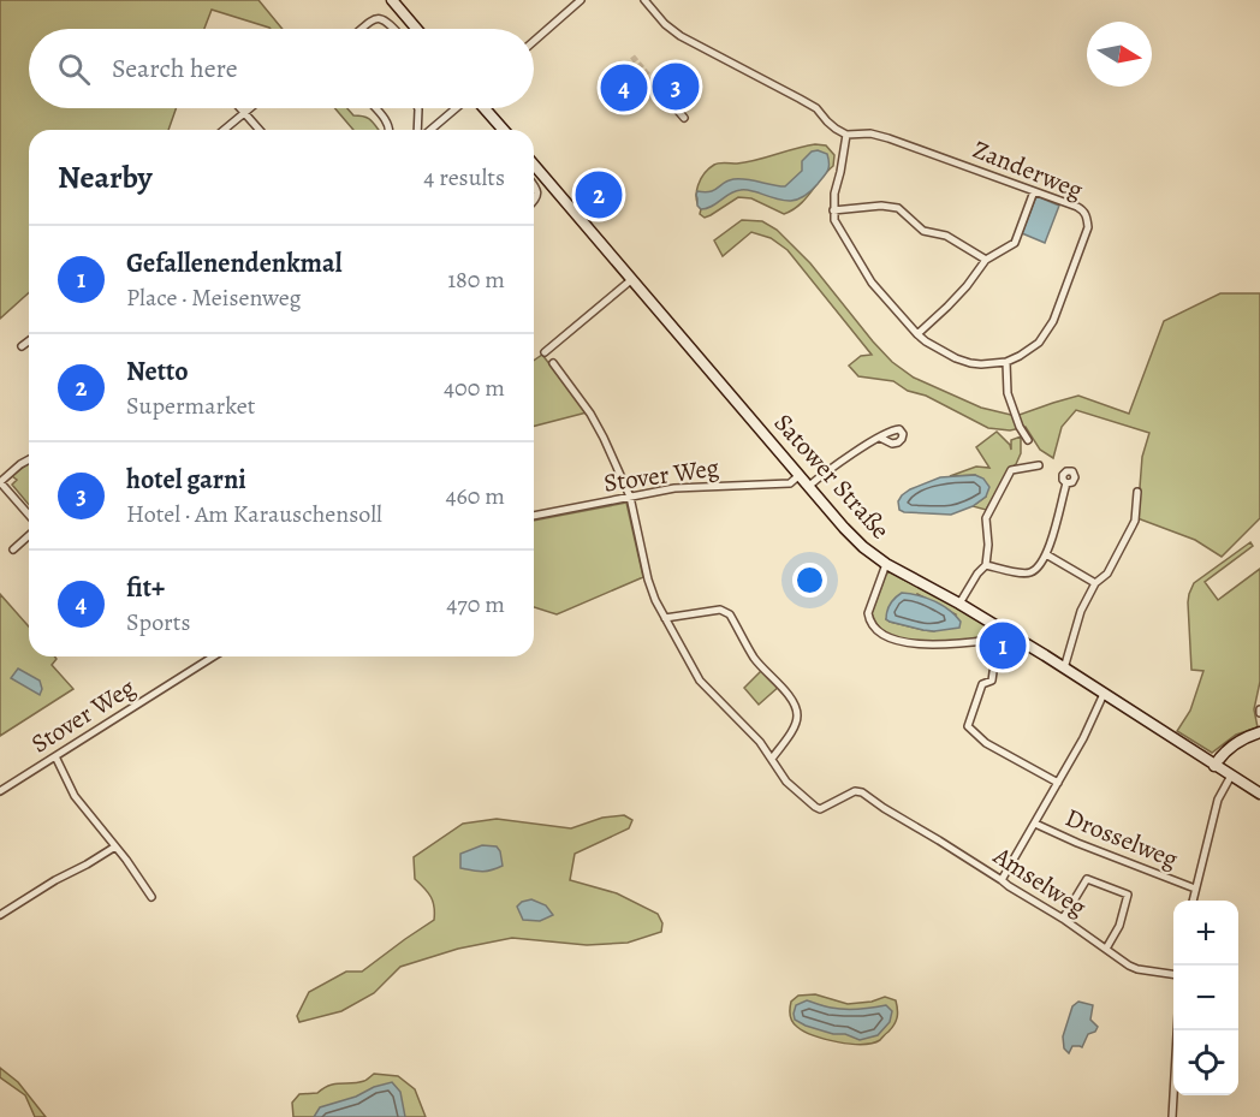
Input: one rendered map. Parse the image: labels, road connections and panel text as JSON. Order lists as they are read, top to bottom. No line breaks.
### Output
{"streets":{"main road":["Satower Straße"],"street":["Zanderweg","Stover Weg","Drosselweg","Amselweg"]},"crossings":[["Stover Weg","Satower Straße"]],"north":"right","page":{"search":"Search here","pins":["3","4","2","1"],"heading":["Nearby","4 results"],"list":[{"mark":"1","name":"Gefallenendenkmal","note":"Place · Meisenweg","value":"180 m"},{"mark":"2","name":"Netto","note":"Supermarket","value":"400 m"},{"mark":"3","name":"hotel garni","note":"Hotel · Am Karauschensoll","value":"460 m"},{"mark":"4","name":"fit+","note":"Sports","value":"470 m"}],"map_buttons":["+","−"]}}
